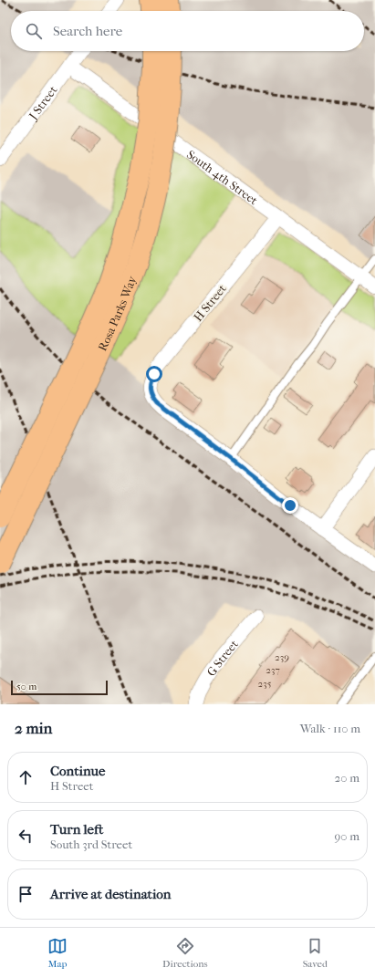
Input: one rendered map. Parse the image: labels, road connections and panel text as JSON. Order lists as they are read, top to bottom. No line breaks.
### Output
{"streets":{"highway":["Rosa Parks Way"],"street":["J Street","South 4th Street","H Street","G Street"]},"crossings":[["J Street","South 4th Street"],["South 4th Street","H Street"]],"house_numbers":["239","237","235"],"scale_bar":"50 m","page":{"search":"Search here","scale":"50 m","heading":["2 min","Walk · 110 m"],"list":[["Continue","H Street","20 m"],["Turn left","South 3rd Street","90 m"],"Arrive at destination"],"nav":["Map","Directions","Saved"]}}
